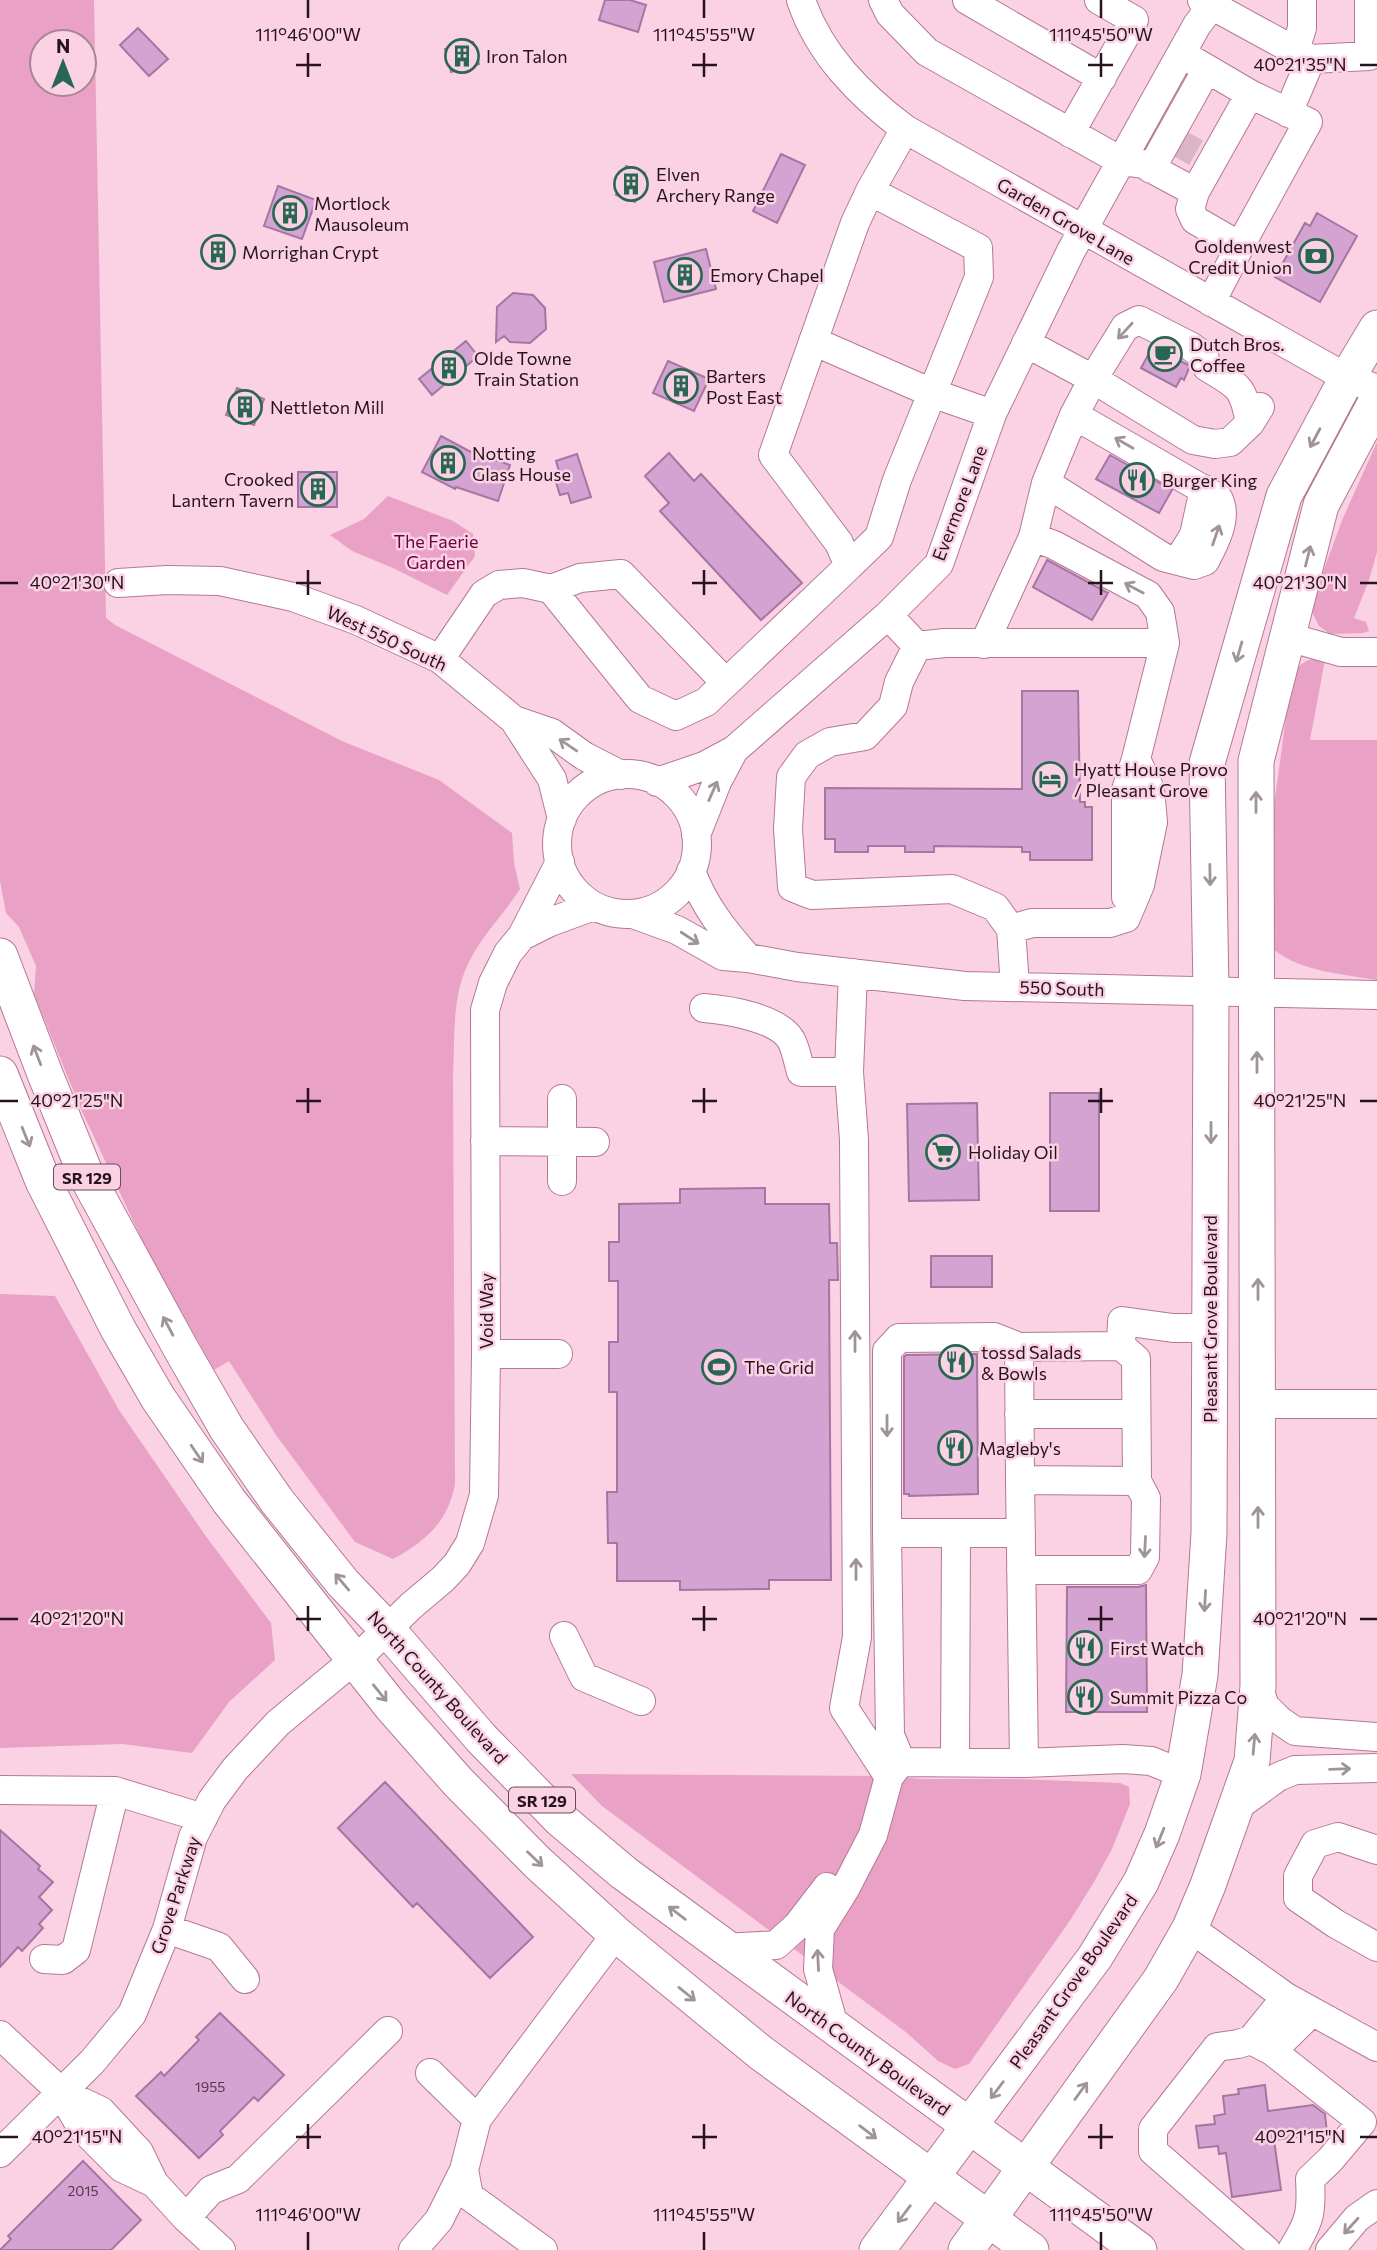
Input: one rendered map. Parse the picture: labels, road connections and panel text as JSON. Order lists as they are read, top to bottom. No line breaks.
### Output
{"streets":{"main road":["SR 129","Pleasant Grove Boulevard","North County Boulevard"],"street":["Garden Grove Lane","Evermore Lane","West 550 South","550 South","Void Way","Grove Parkway"]},"crossings":[["Garden Grove Lane","Evermore Lane"],["Garden Grove Lane","Pleasant Grove Boulevard"],["550 South","Void Way"],["550 South","Pleasant Grove Boulevard"],["Void Way","North County Boulevard"],["Void Way","Grove Parkway"],["Pleasant Grove Boulevard","North County Boulevard"],["North County Boulevard","Grove Parkway"]],"parks":["The Faerie Garden"],"places":{"building":["Iron Talon","Elven Archery Range","Mortlock Mausoleum","Morrighan Crypt","Emory Chapel","Olde Towne Train Station","Barters Post East","Nettleton Mill","Notting Glass House","Crooked Lantern Tavern"],"bank":["Goldenwest Credit Union"],"cafe":["Dutch Bros. Coffee"],"restaurant":["Burger King","tossd Salads & Bowls","Magleby's","First Watch","Summit Pizza Co"],"hotel":["Hyatt House Provo / Pleasant Grove"],"supermarket":["Holiday Oil"],"sports":["The Grid"]},"house_numbers":["1955","2015"],"north":"top","coordinates":["111°46'00\"W","111°45'55\"W","111°45'50\"W","40°21'35\"N","40°21'30\"N","40°21'25\"N","40°21'20\"N","40°21'15\"N"]}
